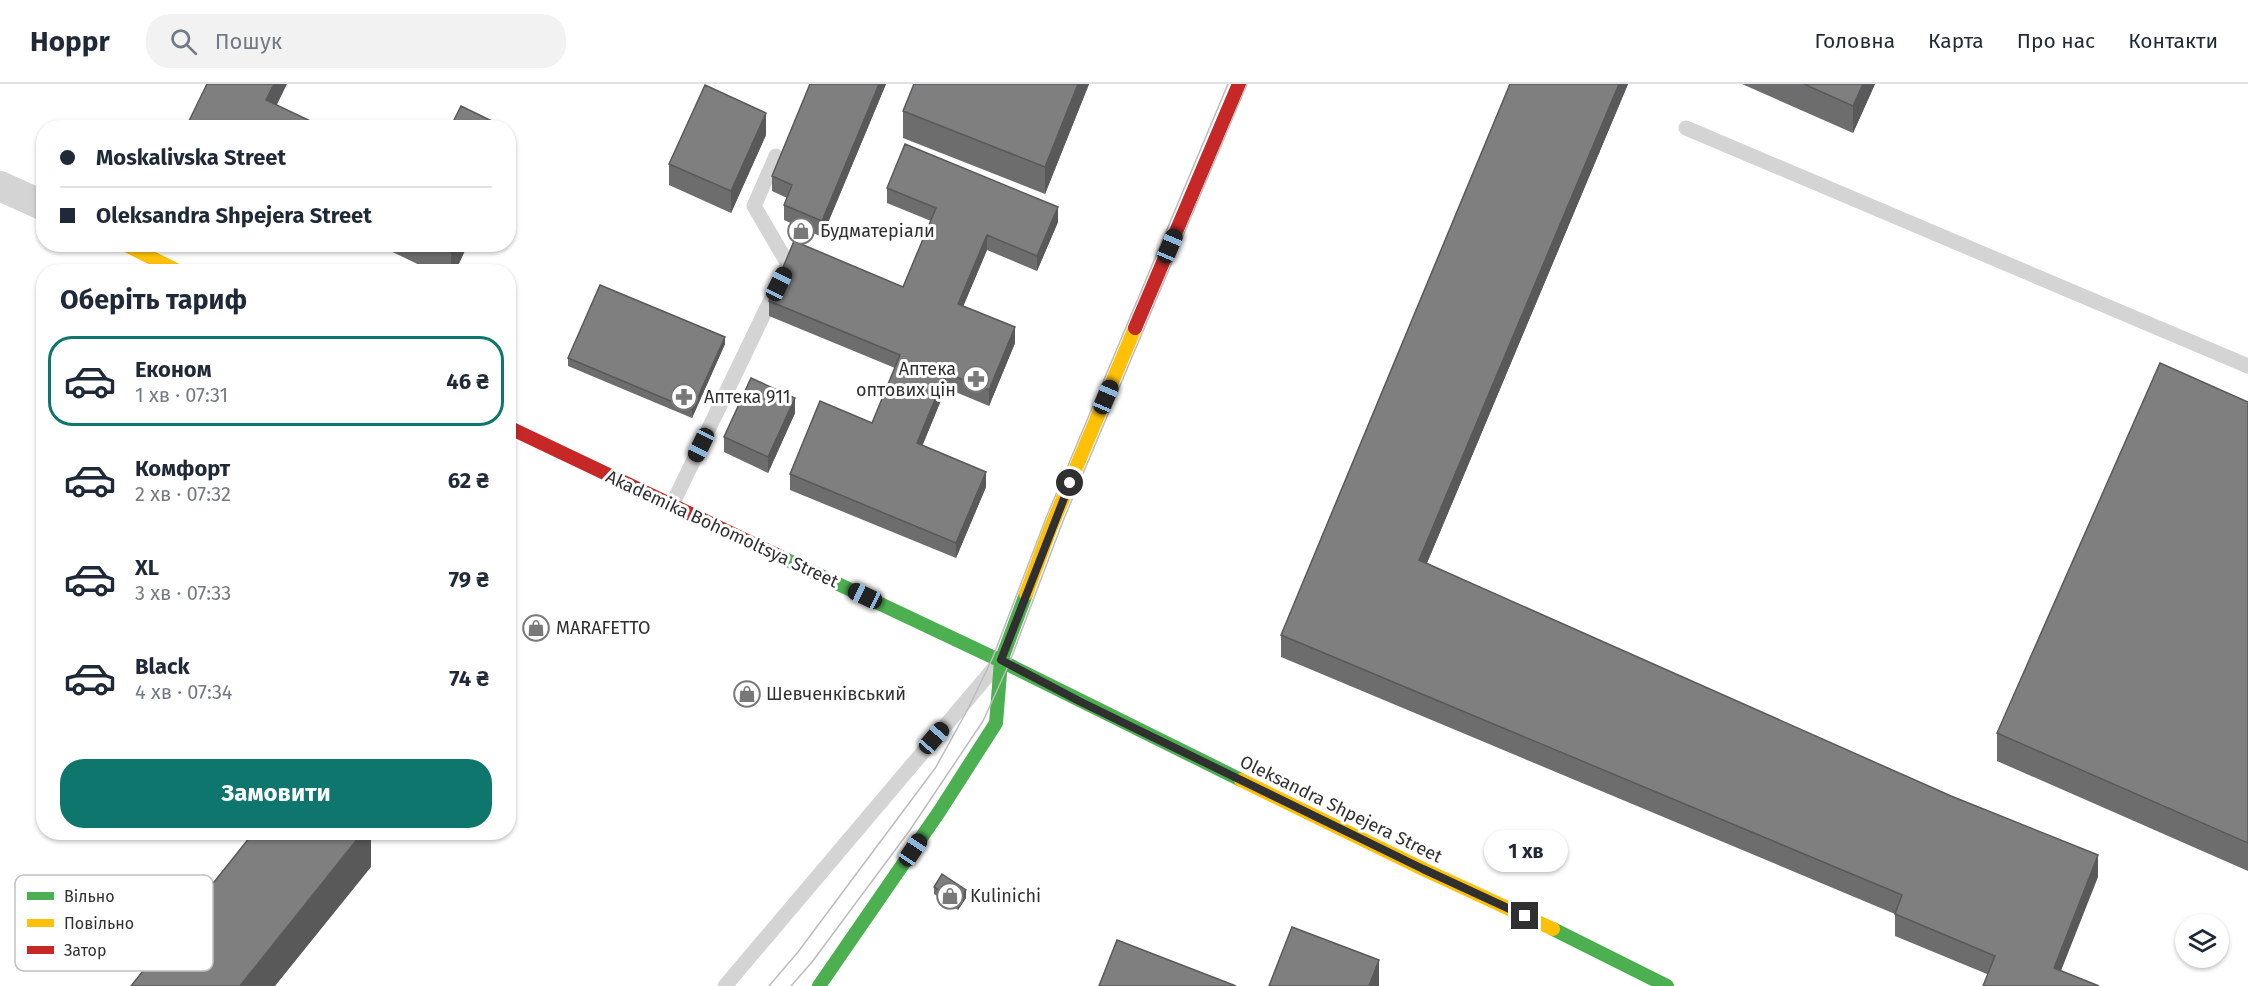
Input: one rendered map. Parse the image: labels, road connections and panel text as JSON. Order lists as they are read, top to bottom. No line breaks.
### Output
{"streets":{"street":["Akademika Bohomoltsya Street","Oleksandra Shpejera Street"]},"crossings":[["Akademika Bohomoltsya Street","Oleksandra Shpejera Street"]],"places":{"shop":["Будматеріали","MARAFETTO","Шевченківський","Kulinichi"],"pharmacy":["Аптека оптових цін","Аптека 911"]},"legend":["Вільно","Повільно","Затор"],"page":{"header":"Hoppr","search":"Пошук","nav":["Головна","Карта","Про нас","Контакти"],"banner":["Moskalivska Street","Oleksandra Shpejera Street"],"heading":"Оберіть тариф","list":[{"name":"Економ","note":"1 хв · 07:31","value":"46 ₴"},{"name":"Комфорт","note":"2 хв · 07:32","value":"62 ₴"},{"name":"XL","note":"3 хв · 07:33","value":"79 ₴"},{"name":"Black","note":"4 хв · 07:34","value":"74 ₴"}],"buttons":"Замовити","bubble":"1 хв"}}
